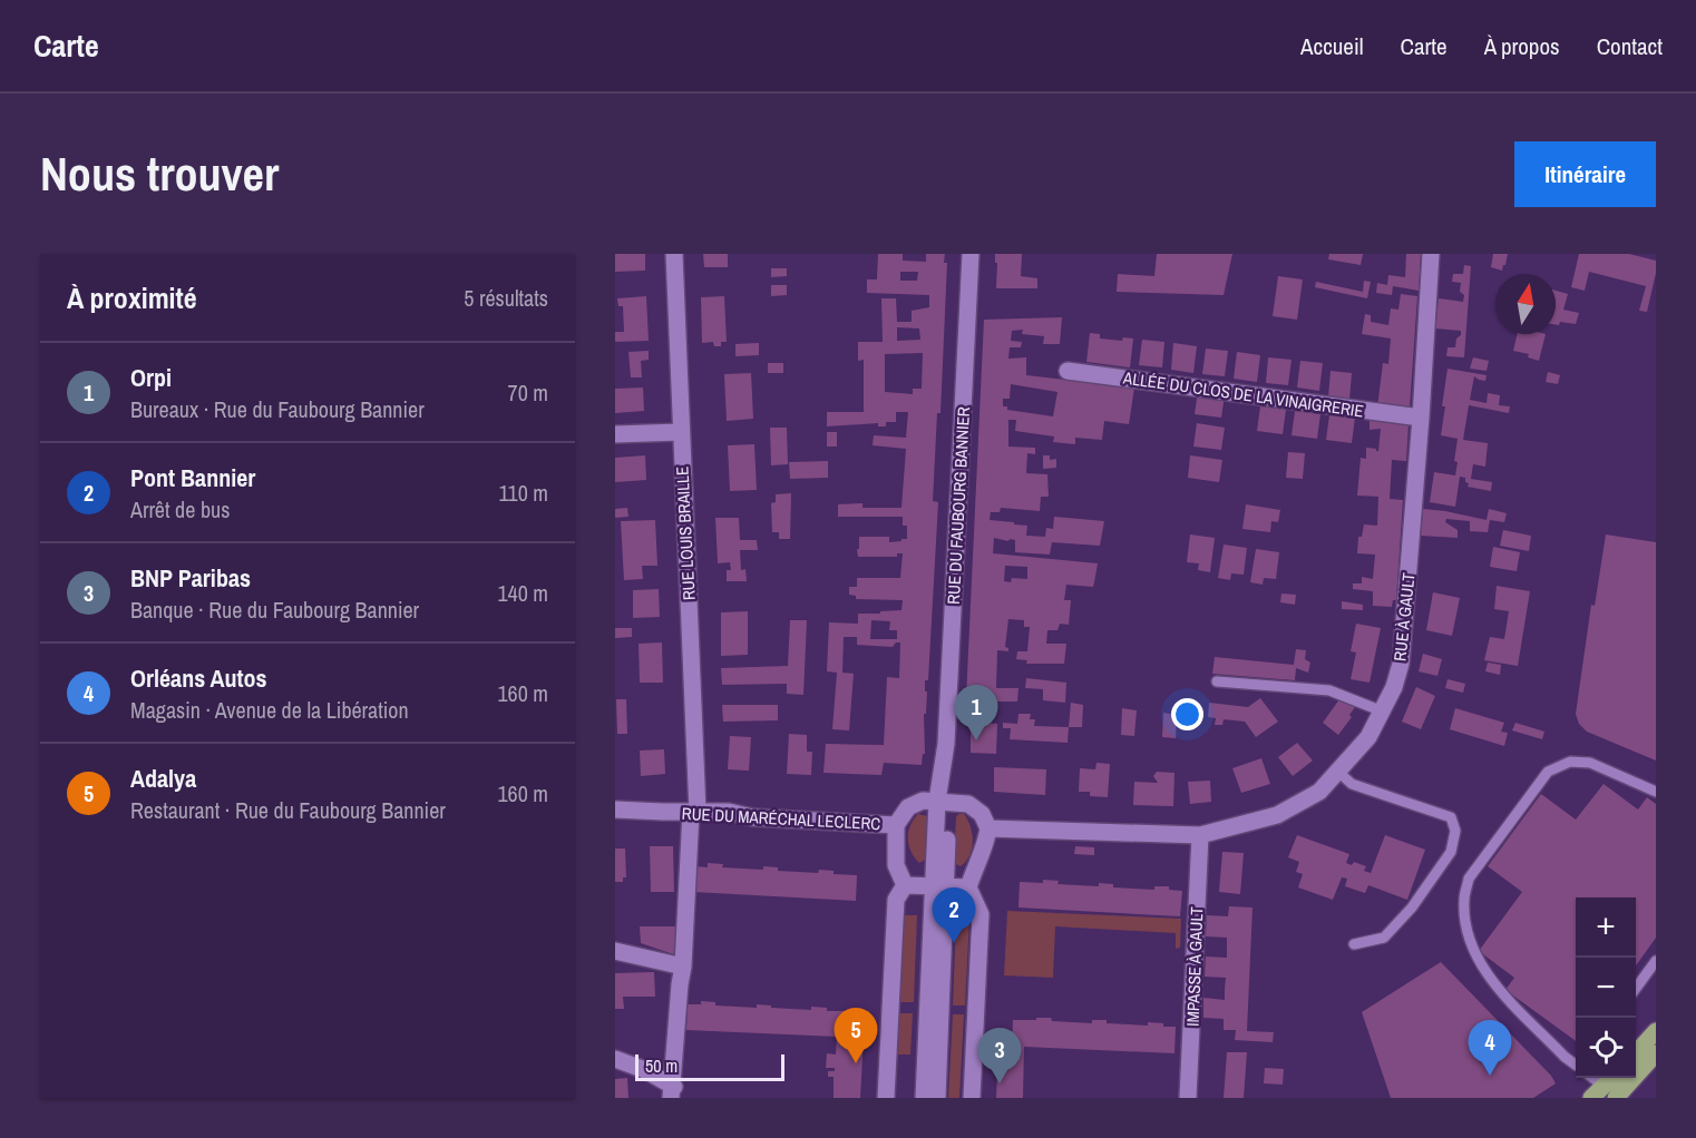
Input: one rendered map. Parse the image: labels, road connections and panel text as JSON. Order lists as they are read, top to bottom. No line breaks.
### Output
{"streets":{"street":["ALLÉE DU CLOS DE LA VINAIGRERIE","RUE DU FAUBOURG BANNIER","RUE LOUIS BRAILLE","RUE À GAULT","RUE DU MARÉCHAL LECLERC","IMPASSE À GAULT"]},"crossings":[["ALLÉE DU CLOS DE LA VINAIGRERIE","RUE À GAULT"],["RUE DU FAUBOURG BANNIER","RUE DU MARÉCHAL LECLERC"],["RUE LOUIS BRAILLE","RUE DU MARÉCHAL LECLERC"],["RUE À GAULT","IMPASSE À GAULT"]],"scale_bar":"50 m","north":"top","page":{"header":"Carte","nav":["Accueil","Carte","À propos","Contact"],"buttons":"Itinéraire","title":"Nous trouver","heading":["À proximité","5 résultats"],"list":[{"mark":"1","name":"Orpi","note":"Bureaux · Rue du Faubourg Bannier","value":"70 m"},{"mark":"2","name":"Pont Bannier","note":"Arrêt de bus","value":"110 m"},{"mark":"3","name":"BNP Paribas","note":"Banque · Rue du Faubourg Bannier","value":"140 m"},{"mark":"4","name":"Orléans Autos","note":"Magasin · Avenue de la Libération","value":"160 m"},{"mark":"5","name":"Adalya","note":"Restaurant · Rue du Faubourg Bannier","value":"160 m"}],"pins":["1","2","5","4","3"],"map_buttons":["+","−"],"scale":"50 m"}}
